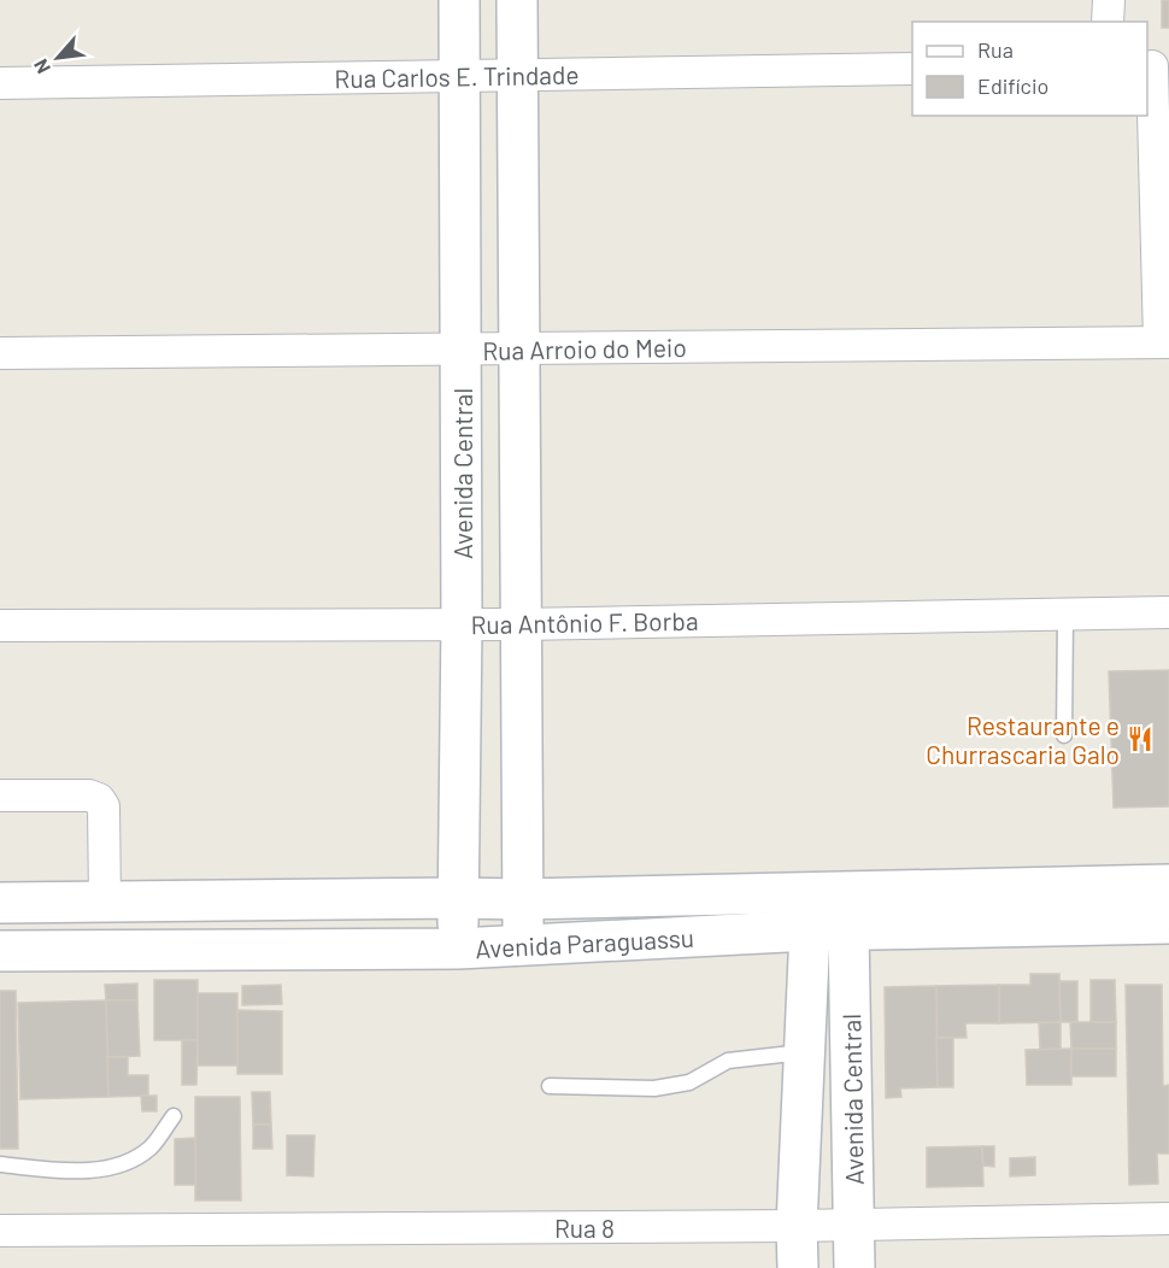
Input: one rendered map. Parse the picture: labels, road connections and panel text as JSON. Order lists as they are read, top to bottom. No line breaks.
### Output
{"streets":{"street":["Rua Carlos E. Trindade","Rua Arroio do Meio","Avenida Central","Rua Antônio F. Borba","Avenida Paraguassu","Rua 8"]},"crossings":[["Rua Carlos E. Trindade","Avenida Central"],["Rua Arroio do Meio","Avenida Central"],["Avenida Central","Rua Antônio F. Borba"],["Avenida Central","Avenida Paraguassu"],["Avenida Central","Rua 8"]],"places":{"restaurant":["Restaurante e Churrascaria Galo"]},"legend":["Rua","Edifício"],"north":"bottom left"}
